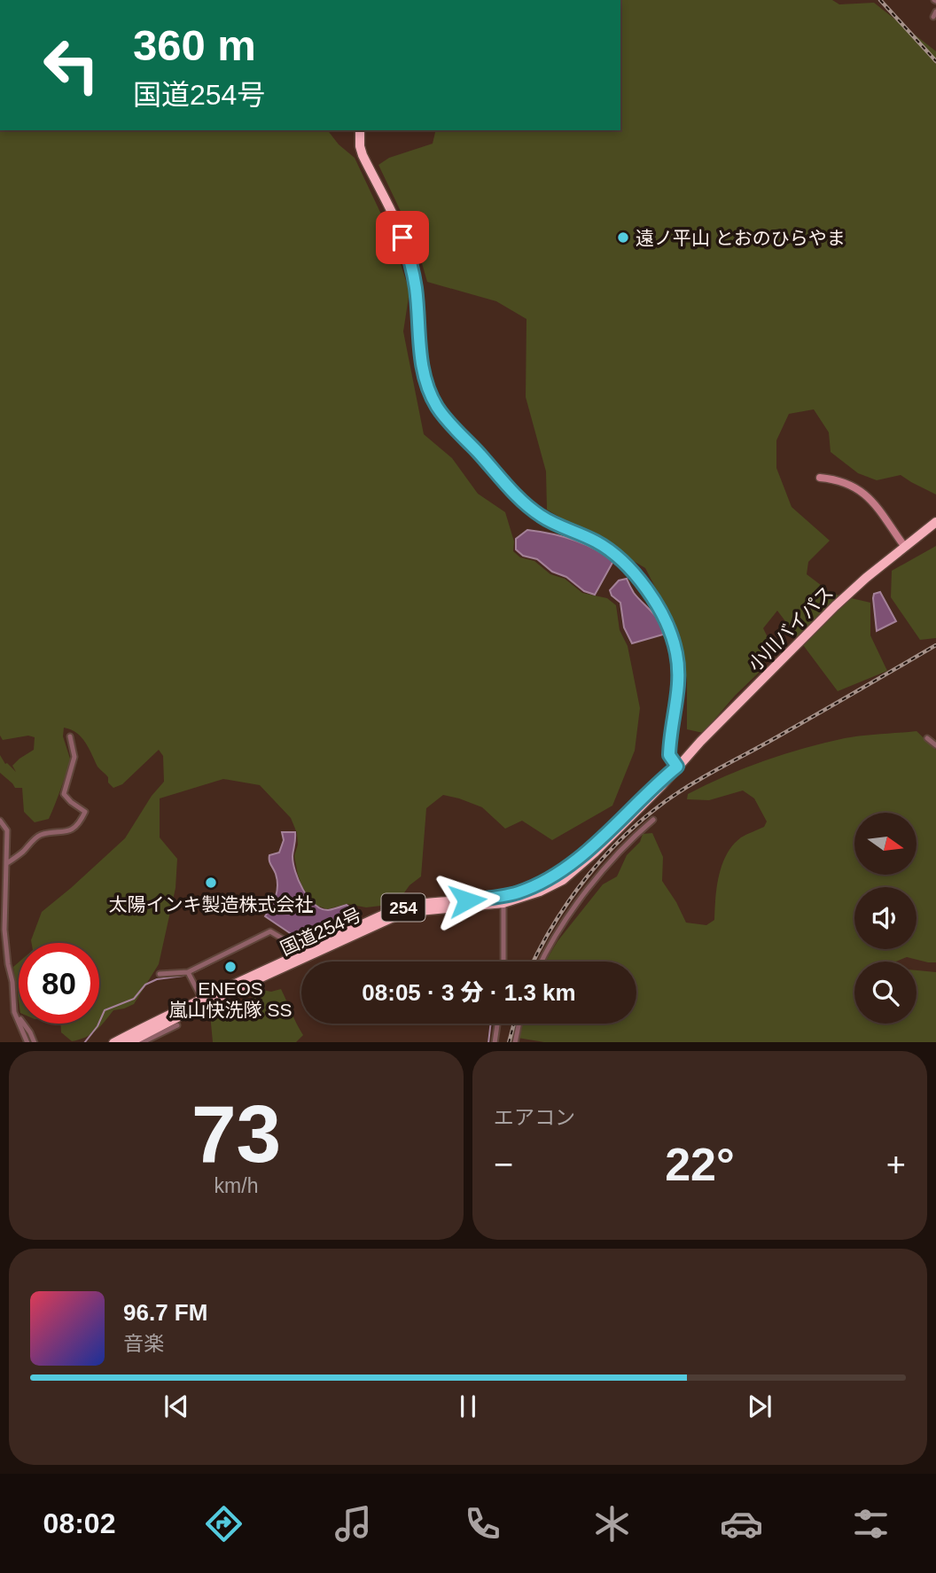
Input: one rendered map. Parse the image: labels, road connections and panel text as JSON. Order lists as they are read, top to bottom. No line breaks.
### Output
{"streets":{"highway":["小川バイパス","254","国道254号"]},"crossings":[["小川バイパス","国道254号"]],"places":["遠ノ平山 とおのひらやま","太陽インキ製造株式会社","ENEOS 嵐山快洗隊 SS"],"north":"right","page":{"turn":["360 m","国道254号"],"limit":"80","trip":"08:05 · 3 分 · 1.3 km","tile":[["73","km/h"],"エアコン"],"heat":["−","22°","+"],"song":["96.7 FM","音楽"],"tabs":"08:02"}}
